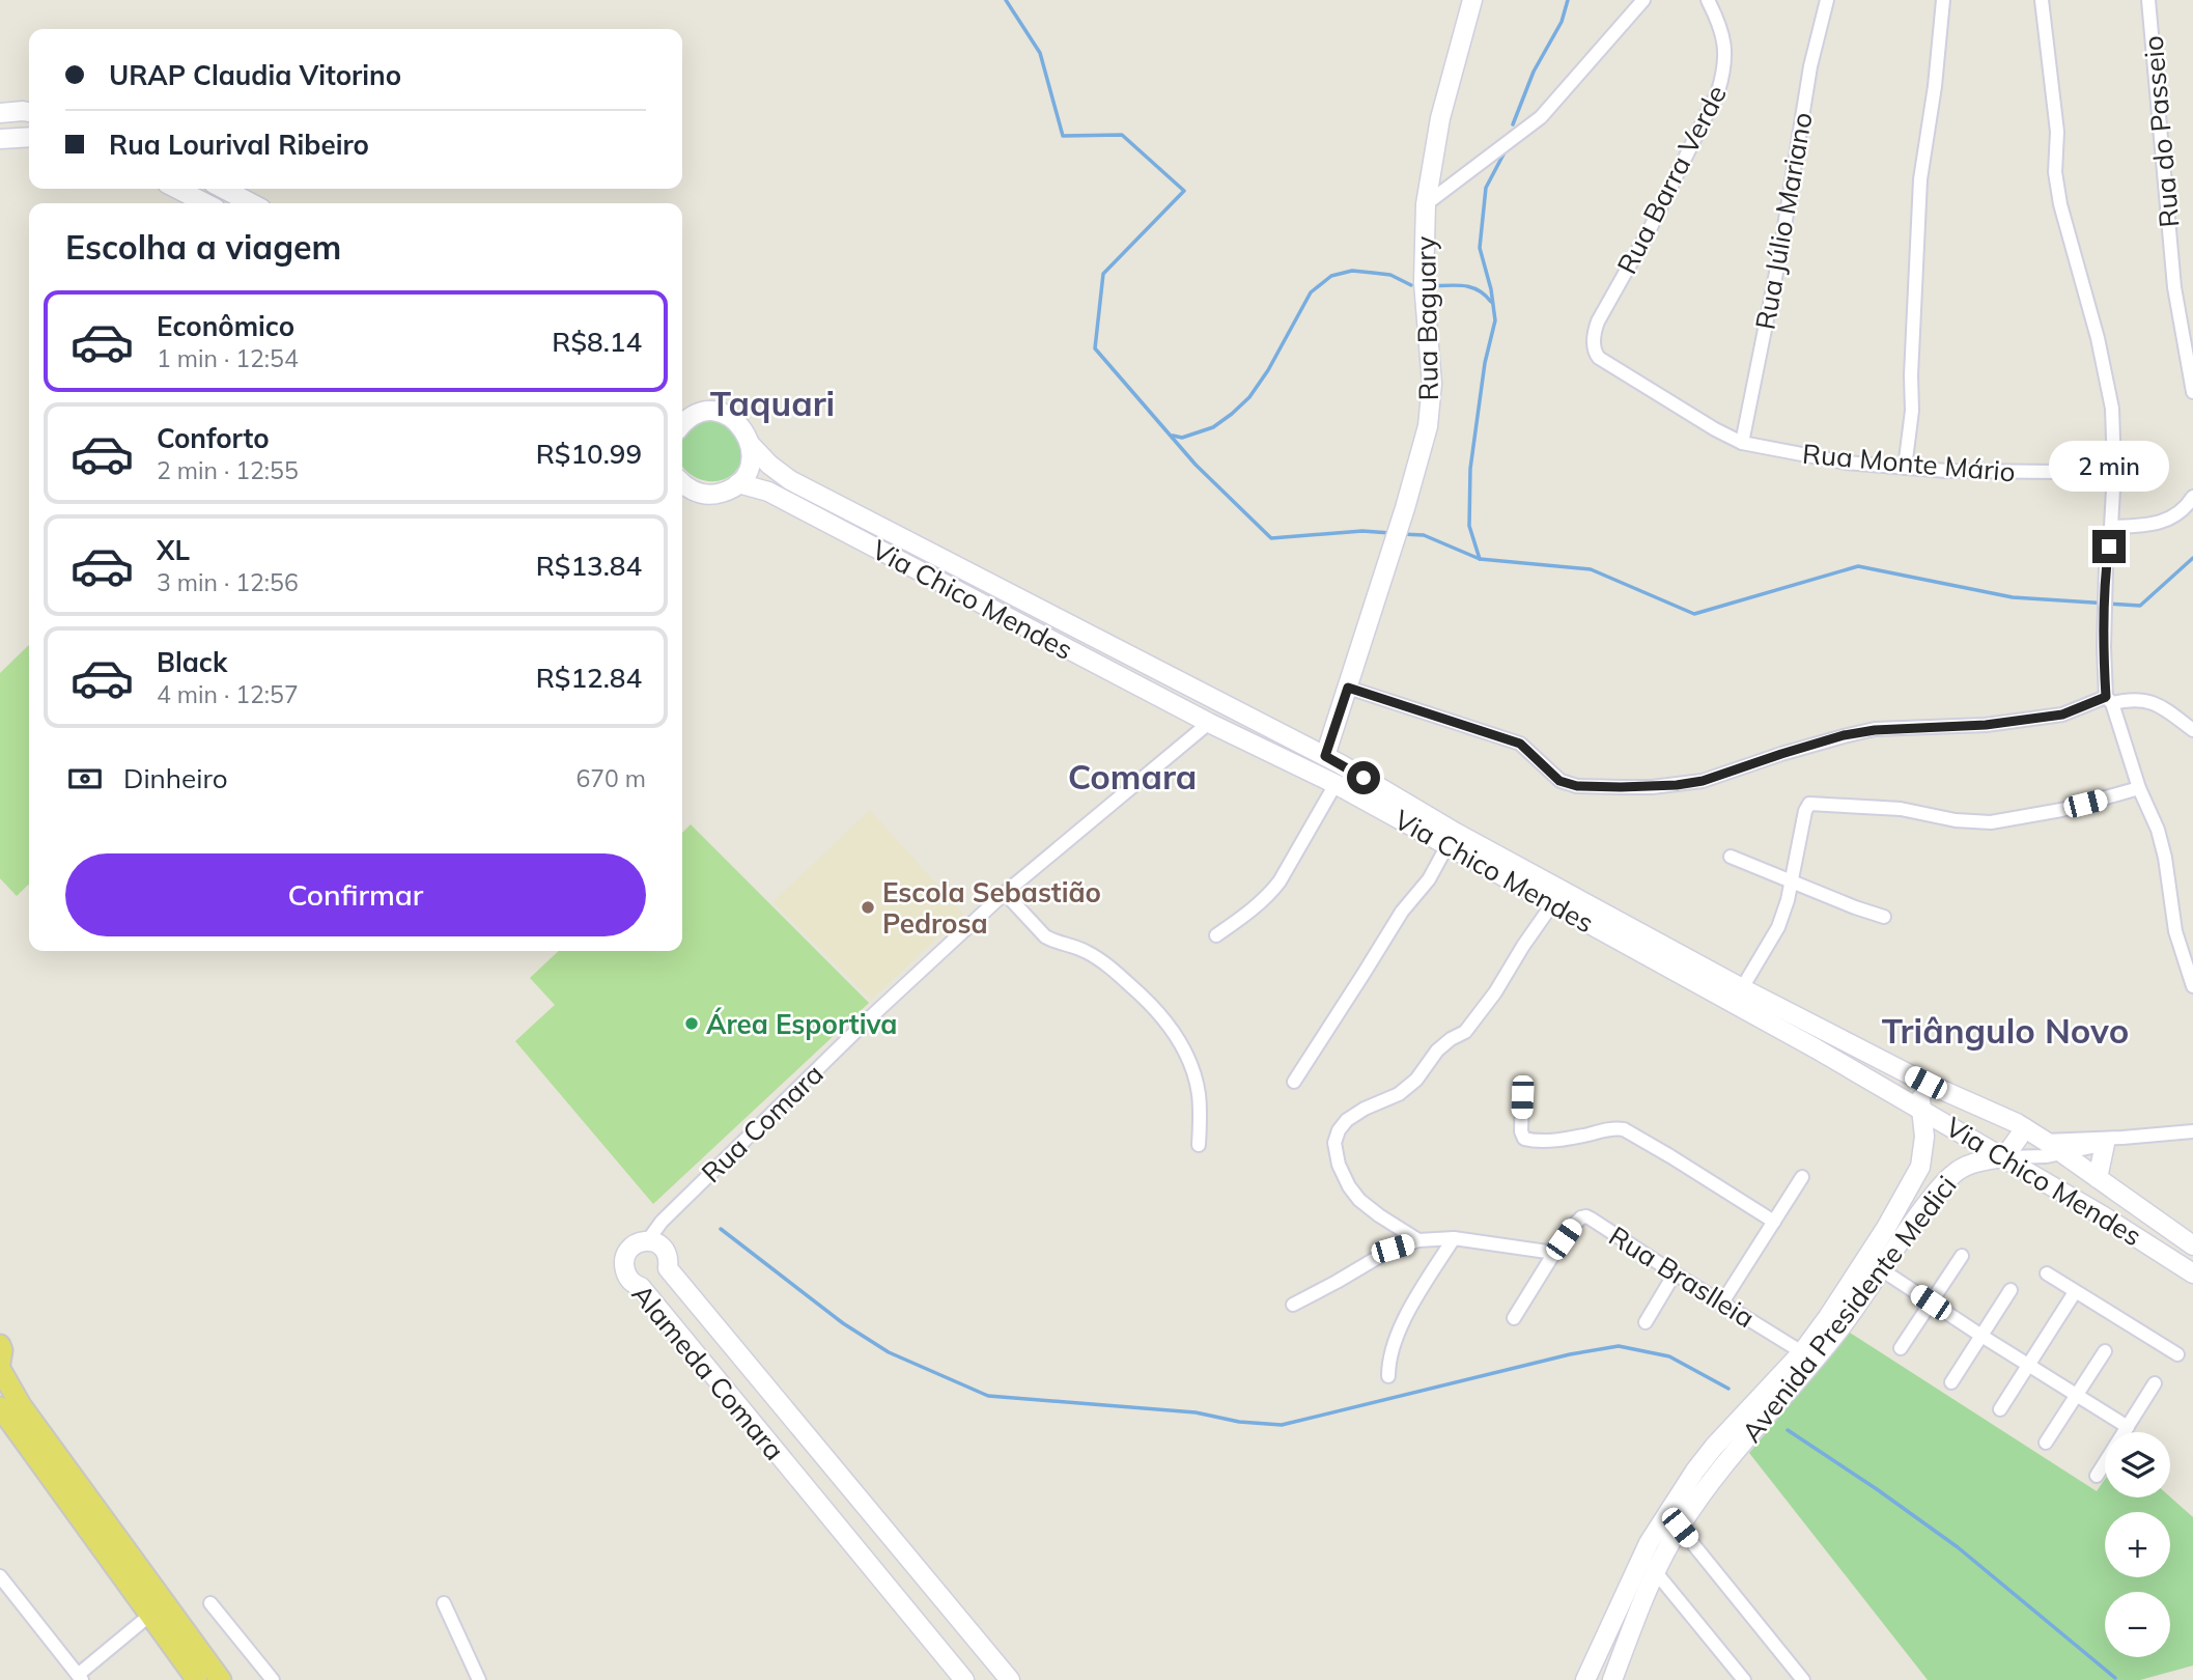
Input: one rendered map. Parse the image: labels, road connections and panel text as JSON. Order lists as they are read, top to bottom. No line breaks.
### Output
{"streets":{"main road":["Rua Baguary","Via Chico Mendes","Avenida Presidente Medici","Alameda Comara"],"street":["Rua do Passeio","Rua Barra Verde","Rua Júlio Mariano","Rua Monte Mário","Rua Comara","Rua Braslleia"]},"crossings":[["Rua Barra Verde","Rua Monte Mário"],["Rua Júlio Mariano","Rua Monte Mário"],["Rua Baguary","Via Chico Mendes"],["Via Chico Mendes","Rua Comara"],["Via Chico Mendes","Avenida Presidente Medici"],["Rua Comara","Alameda Comara"],["Rua Braslleia","Avenida Presidente Medici"]],"districts":["Taquari","Comara","Triângulo Novo"],"places":["Escola Sebastião Pedrosa","Área Esportiva"],"page":{"banner":["URAP Claudia Vitorino","Rua Lourival Ribeiro"],"heading":"Escolha a viagem","list":[{"name":"Econômico","note":"1 min · 12:54","value":"R$8.14"},{"name":"Conforto","note":"2 min · 12:55","value":"R$10.99"},{"name":"XL","note":"3 min · 12:56","value":"R$13.84"},{"name":"Black","note":"4 min · 12:57","value":"R$12.84"}],"bubble":"2 min","pay":["Dinheiro","670 m"],"buttons":"Confirmar","map_buttons":["+","−"]}}
